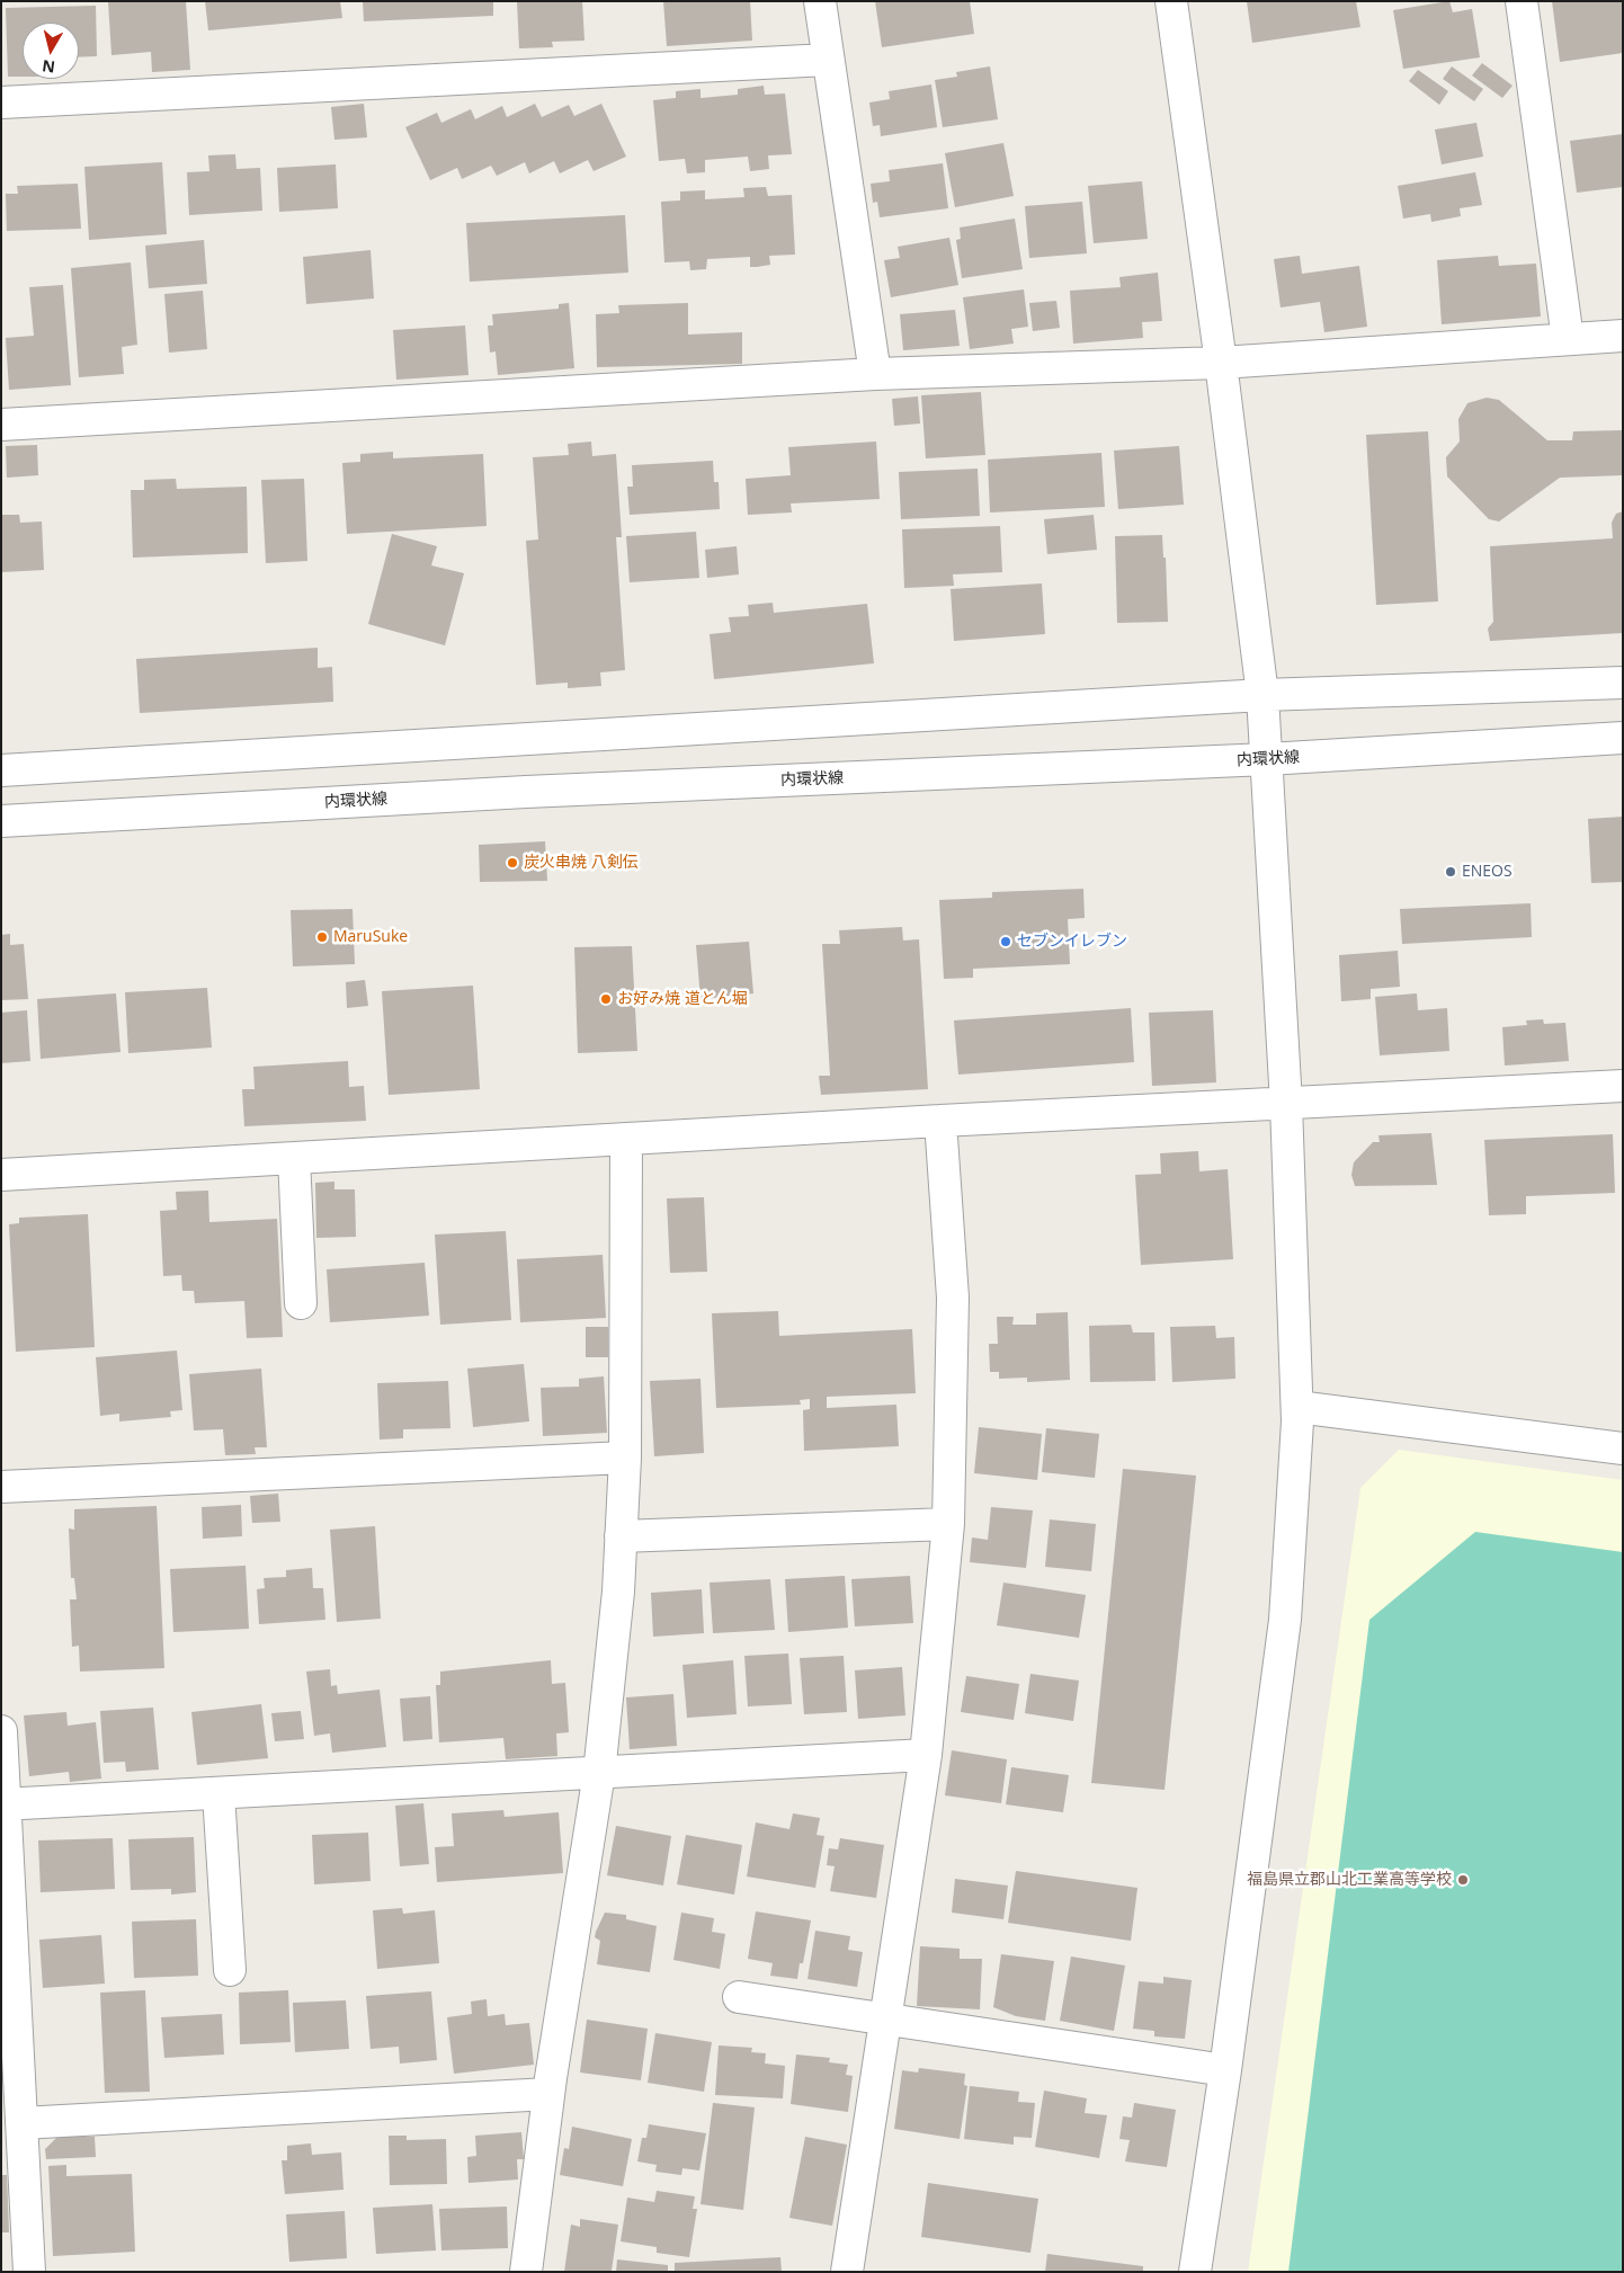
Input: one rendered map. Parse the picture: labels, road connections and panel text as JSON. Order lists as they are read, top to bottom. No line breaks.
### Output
{"streets":{"street":["内環状線"]},"places":["炭火串焼 八剣伝","ENEOS","MaruSuke","セブンイレブン","お好み焼 道とん堀","福島県立郡山北工業高等学校"],"north":"bottom"}
